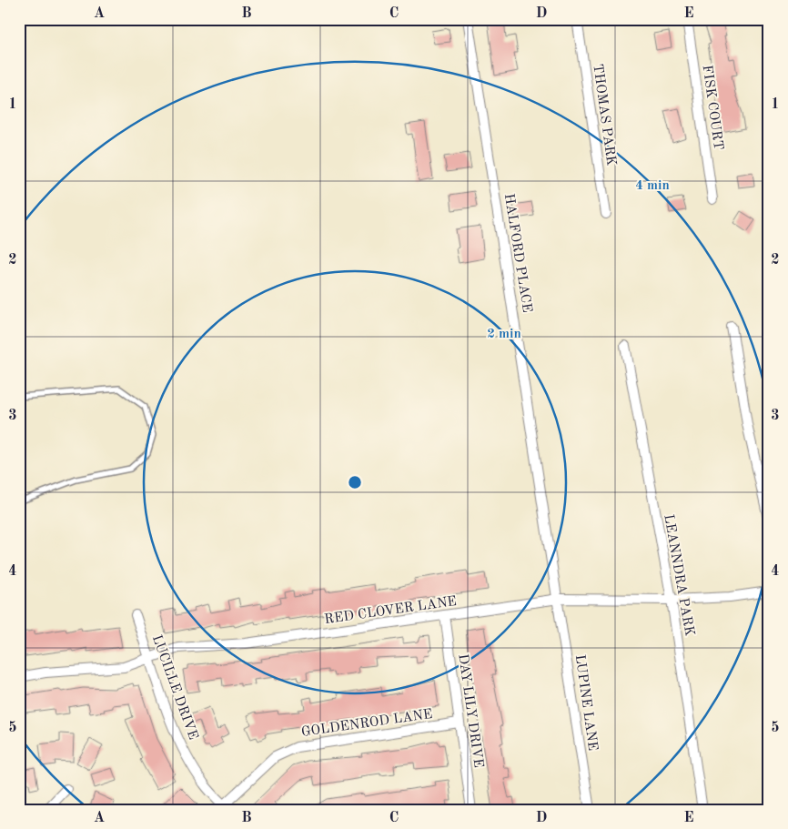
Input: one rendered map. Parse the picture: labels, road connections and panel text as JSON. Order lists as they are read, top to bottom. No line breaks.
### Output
{"streets":{"street":["FISK COURT","THOMAS PARK","HALFORD PLACE","LEANNDRA PARK","RED CLOVER LANE","LUCILLE DRIVE","LUPINE LANE","DAY LILY DRIVE","GOLDENROD LANE"]},"crossings":[["HALFORD PLACE","RED CLOVER LANE"],["HALFORD PLACE","LUPINE LANE"],["LEANNDRA PARK","RED CLOVER LANE"],["RED CLOVER LANE","LUCILLE DRIVE"],["RED CLOVER LANE","LUPINE LANE"],["RED CLOVER LANE","DAY LILY DRIVE"],["LUCILLE DRIVE","GOLDENROD LANE"],["DAY LILY DRIVE","GOLDENROD LANE"]],"grid":{"columns":["A","B","C","D","E"],"rows":["1","2","3","4","5"]},"rings":["4 min","2 min"]}
